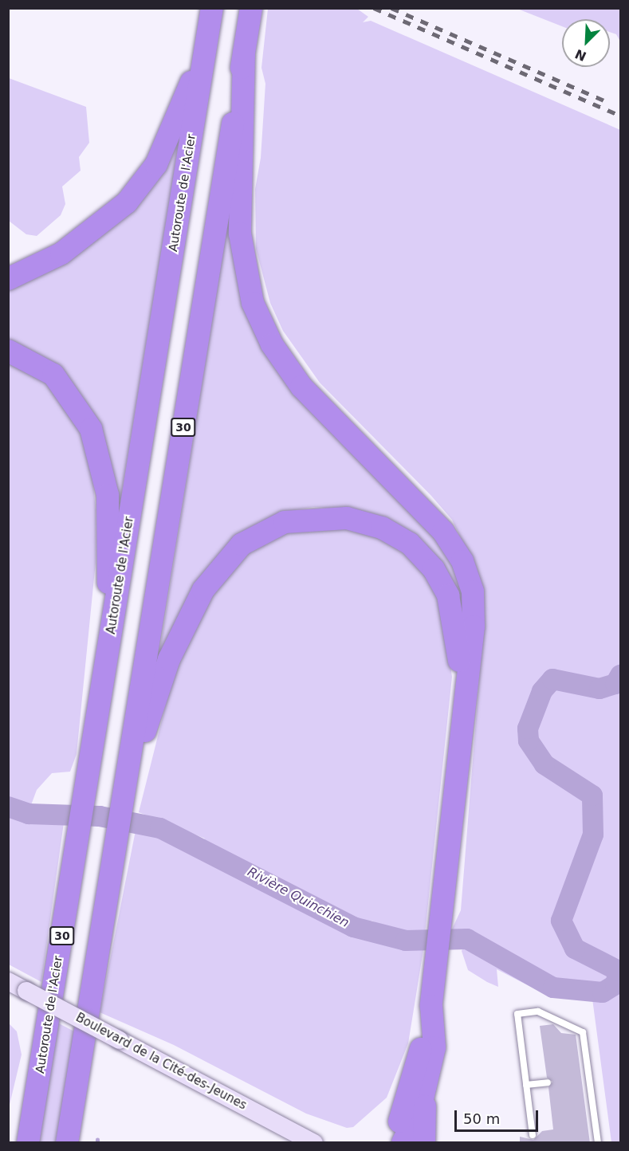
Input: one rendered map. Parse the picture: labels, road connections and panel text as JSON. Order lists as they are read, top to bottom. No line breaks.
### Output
{"streets":{"highway":["Autoroute de l'Acier","30"],"main road":["Boulevard de la Cité-des-Jeunes"]},"water":["Rivière Quinchien"],"scale_bar":"50 m","north":"bottom left"}
